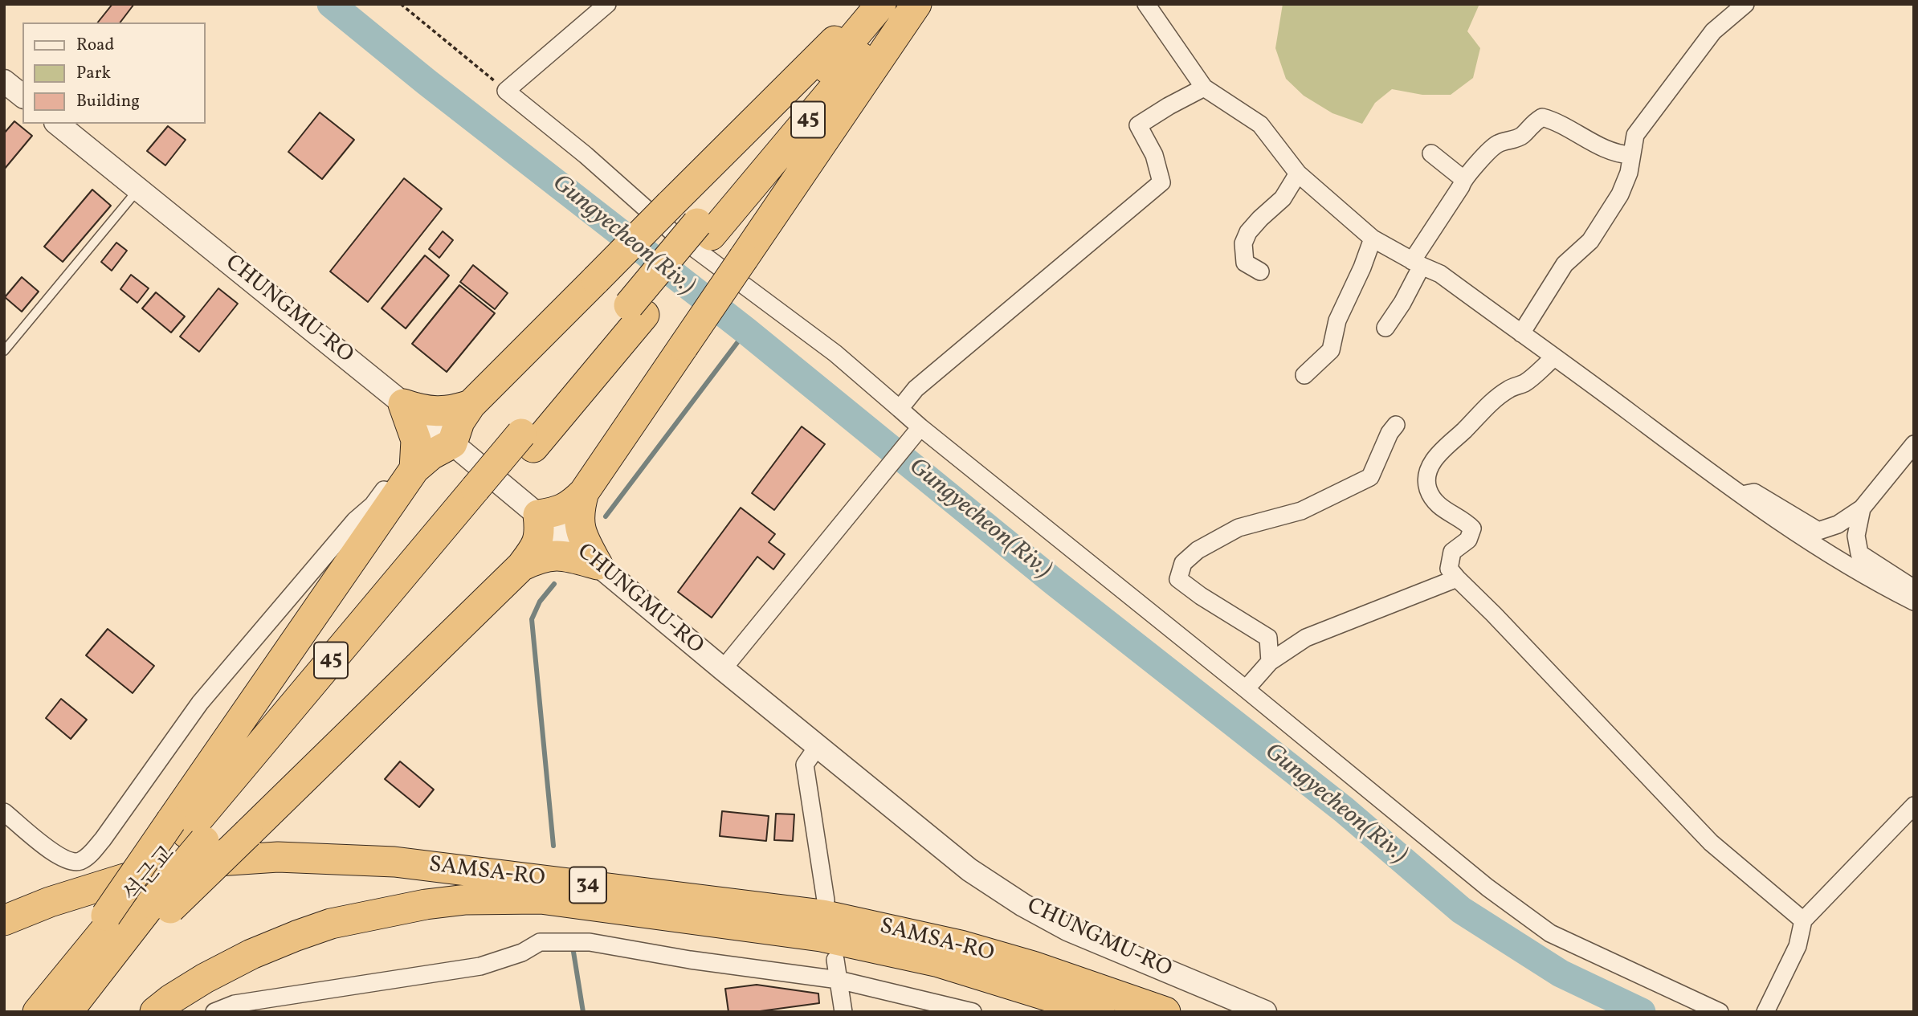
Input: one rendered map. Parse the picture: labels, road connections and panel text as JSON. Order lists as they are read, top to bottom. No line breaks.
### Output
{"streets":{"highway":["45","SAMSA-RO","석근교","34"],"street":["CHUNGMU-RO"]},"crossings":[["45","석근교"]],"water":["Gungyecheon(Riv.)"],"legend":["Road","Park","Building"]}
